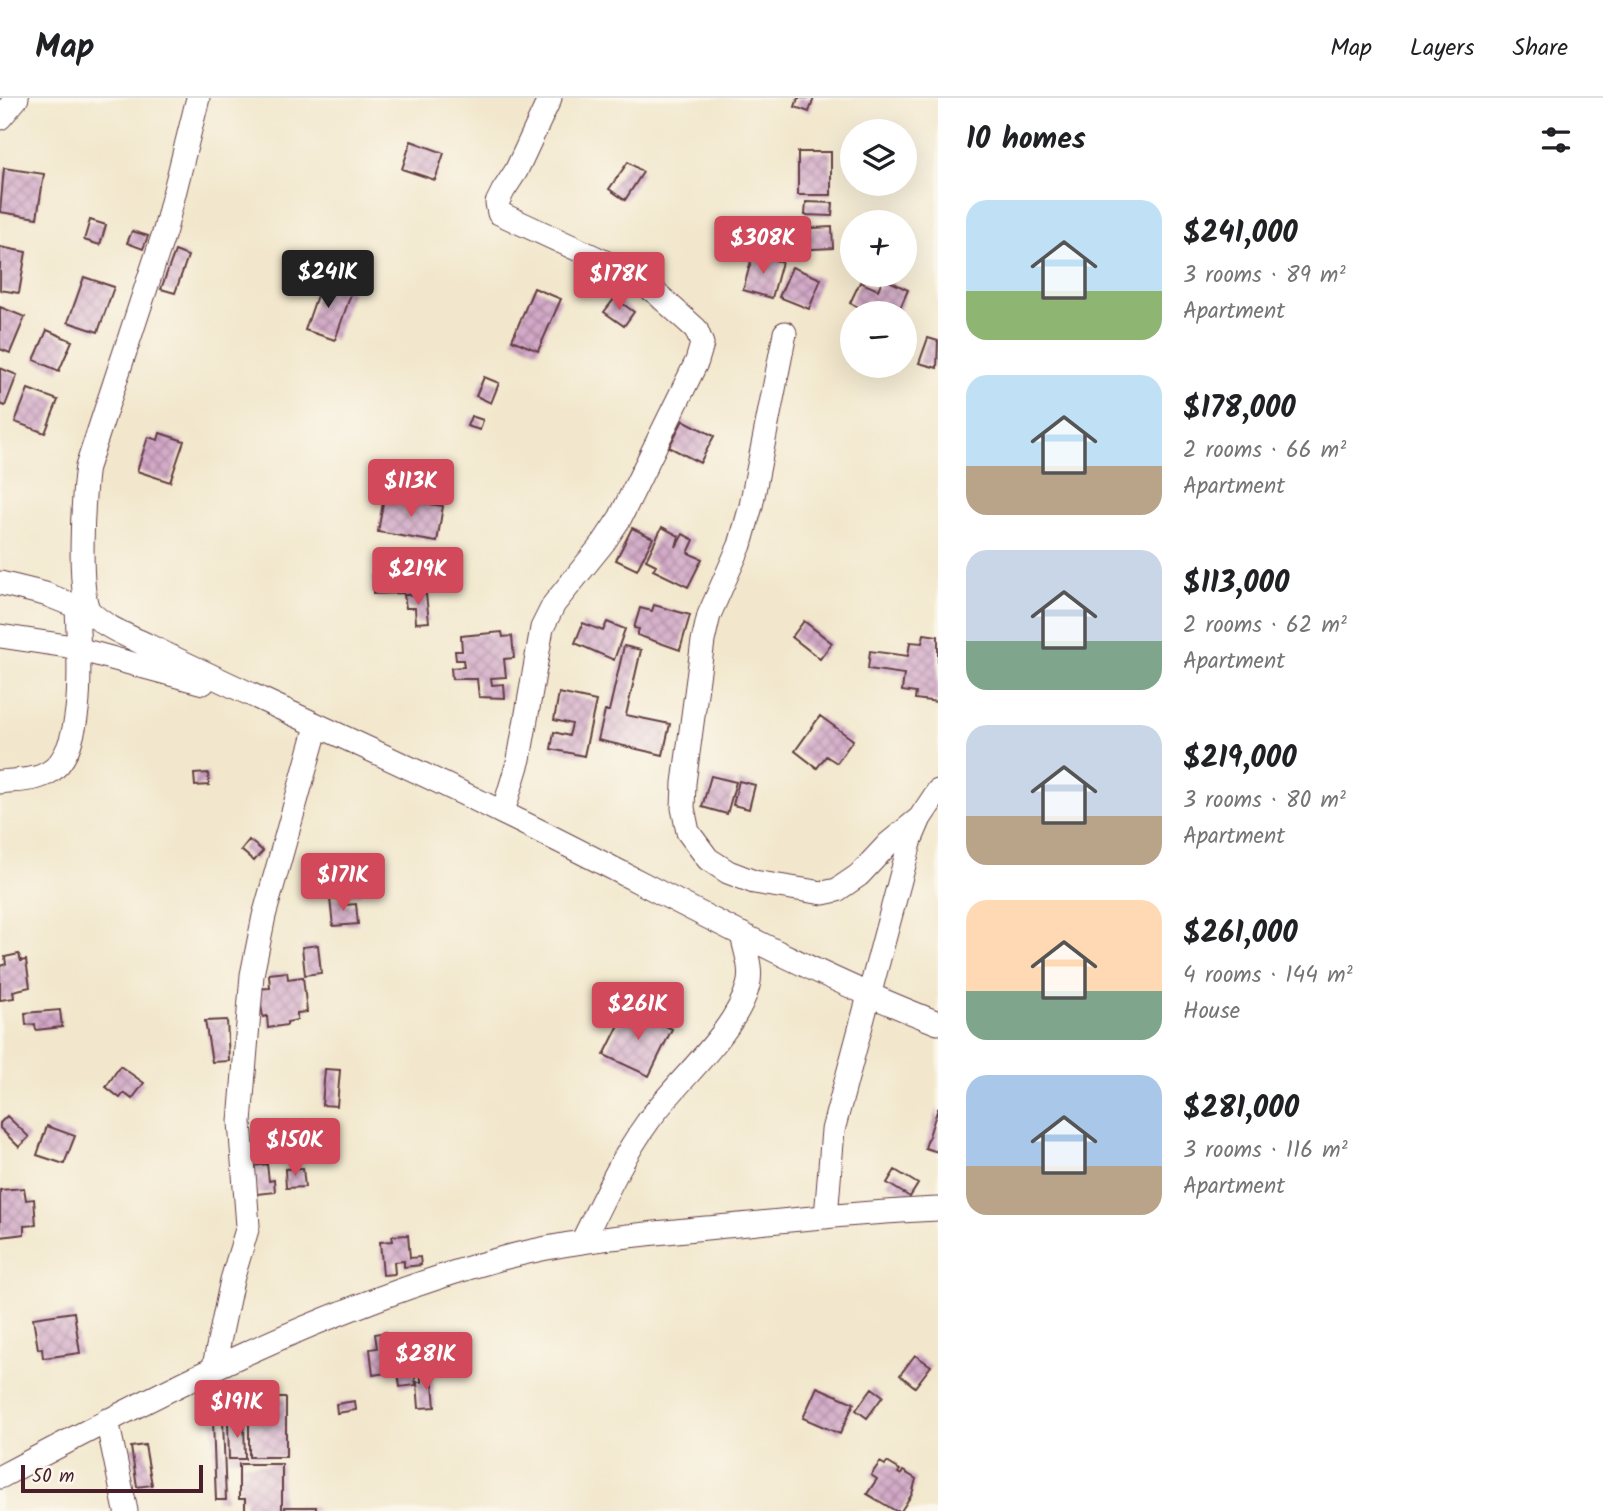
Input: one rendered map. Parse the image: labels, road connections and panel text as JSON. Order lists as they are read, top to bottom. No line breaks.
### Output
{"scale_bar":"50 m","page":{"header":"Map","nav":["Map","Layers","Share"],"heading":"10 homes","map_buttons":["+","−"],"list":[{"name":"$241,000","note":"3 rooms · 89 m² · Apartment"},{"name":"$178,000","note":"2 rooms · 66 m² · Apartment"},{"name":"$113,000","note":"2 rooms · 62 m² · Apartment"},{"name":"$219,000","note":"3 rooms · 80 m² · Apartment"},{"name":"$261,000","note":"4 rooms · 144 m² · House"},{"name":"$281,000","note":"3 rooms · 116 m² · Apartment"}],"price":["$308K","$241K","$178K","$113K","$219K","$171K","$261K","$150K","$281K","$191K"],"scale":"50 m"}}
